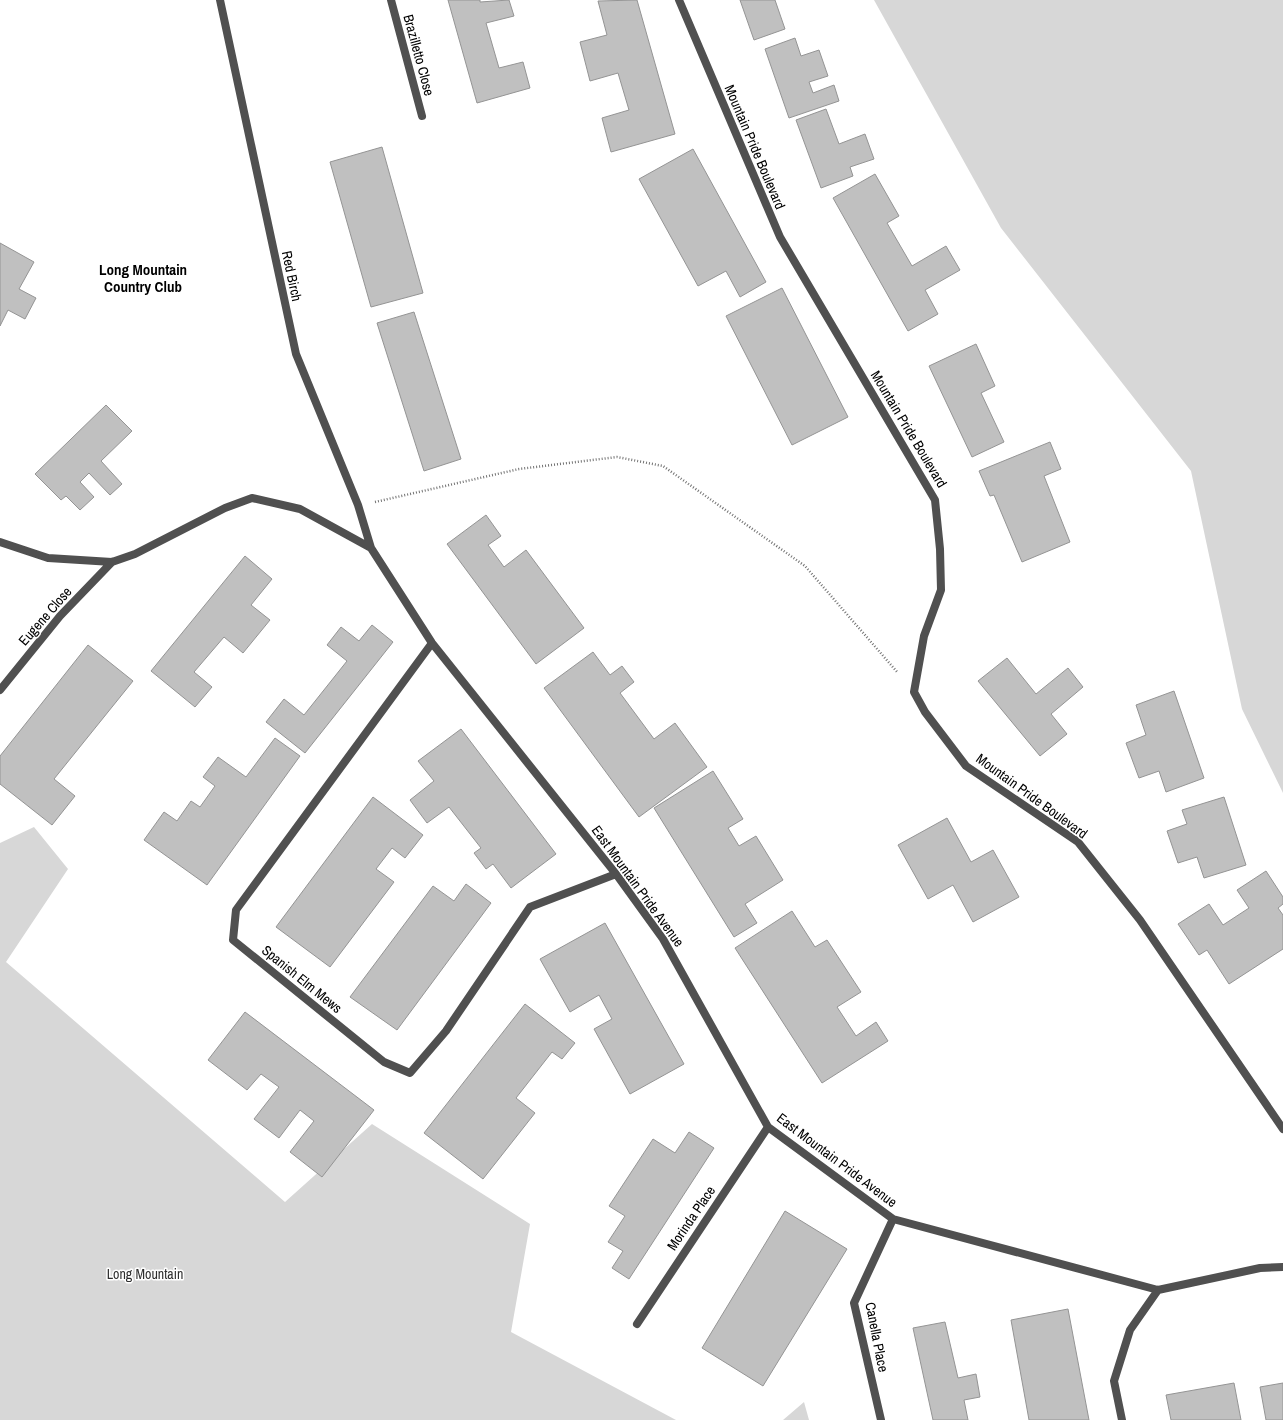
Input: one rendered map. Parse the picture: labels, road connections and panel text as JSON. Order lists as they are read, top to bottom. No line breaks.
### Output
{"streets":{"street":["Brazilletto Close","Mountain Pride Boulevard","Red Birch","Eugene Close","East Mountain Pride Avenue","Spanish Elm Mews","Morinda Place","Canella Place"]},"crossings":[["Red Birch","East Mountain Pride Avenue"],["Eugene Close","East Mountain Pride Avenue"],["East Mountain Pride Avenue","Spanish Elm Mews"],["East Mountain Pride Avenue","Morinda Place"],["East Mountain Pride Avenue","Canella Place"]],"districts":["Long Mountain Country Club"],"parks":["Long Mountain"]}
